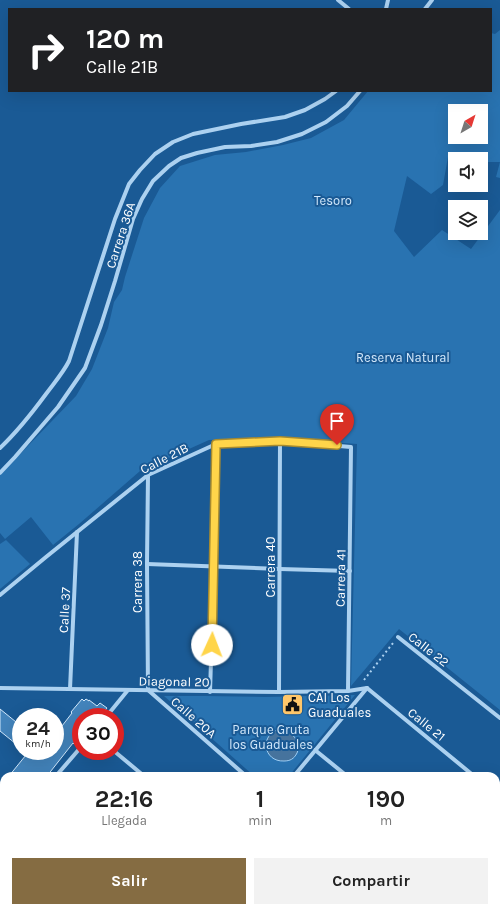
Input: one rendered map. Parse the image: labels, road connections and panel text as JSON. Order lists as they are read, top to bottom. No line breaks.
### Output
{"streets":{"street":["Carrera 36A","Calle 21B","Carrera 40","Carrera 41","Carrera 38","Calle 37","Calle 22","Diagonal 20","Calle 20A","Calle 21"]},"crossings":[["Calle 21B","Carrera 40"],["Calle 21B","Carrera 41"],["Calle 21B","Carrera 38"],["Calle 21B","Calle 37"],["Carrera 40","Diagonal 20"],["Carrera 41","Diagonal 20"],["Carrera 38","Diagonal 20"],["Carrera 38","Calle 20A"],["Calle 37","Diagonal 20"],["Diagonal 20","Calle 20A"]],"parks":["Tesoro","Reserva Natural","Parque Gruta los Guaduales"],"places":{"public building":["CAI Los Guaduales"]},"north":"top right","page":{"turn":["120 m","Calle 21B"],"speed":"24 km/h","limit":"30","eta":["22:16","Llegada","1","min","190","m"],"buttons":["Salir","Compartir"]}}
